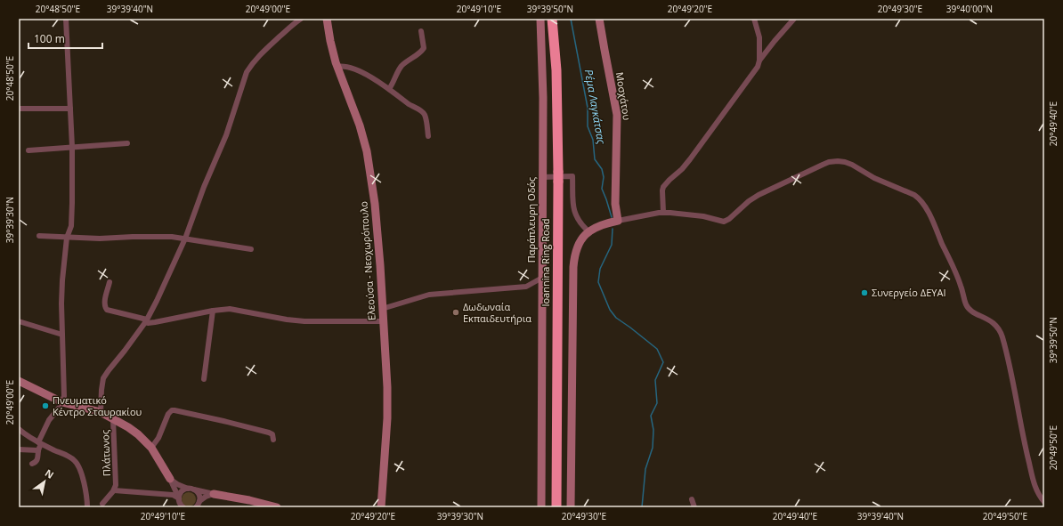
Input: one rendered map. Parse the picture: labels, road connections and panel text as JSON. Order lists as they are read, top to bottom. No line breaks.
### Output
{"streets":{"highway":["Ioannina Ring Road"],"street":["Μοσχάτου","Παράπλευρη Οδός","Ελεούσα - Νεοχωρόπουλο","Πλάτωνος"]},"water":["Ρέμα Λαγκάτσας"],"places":["Συνεργείο ΔΕΥΑΙ","Δωδωναία Εκπαιδευτήρια","Πνευματικό Κέντρο Σταυρακίου"],"scale_bar":"100 m","north":"top right","coordinates":["20°48'50\"E","39°39'40\"N","20°49'00\"E","20°49'10\"E","39°39'50\"N","20°49'20\"E","20°49'30\"E","39°40'00\"N","20°49'40\"E","39°39'30\"N","20°49'50\"E"]}
